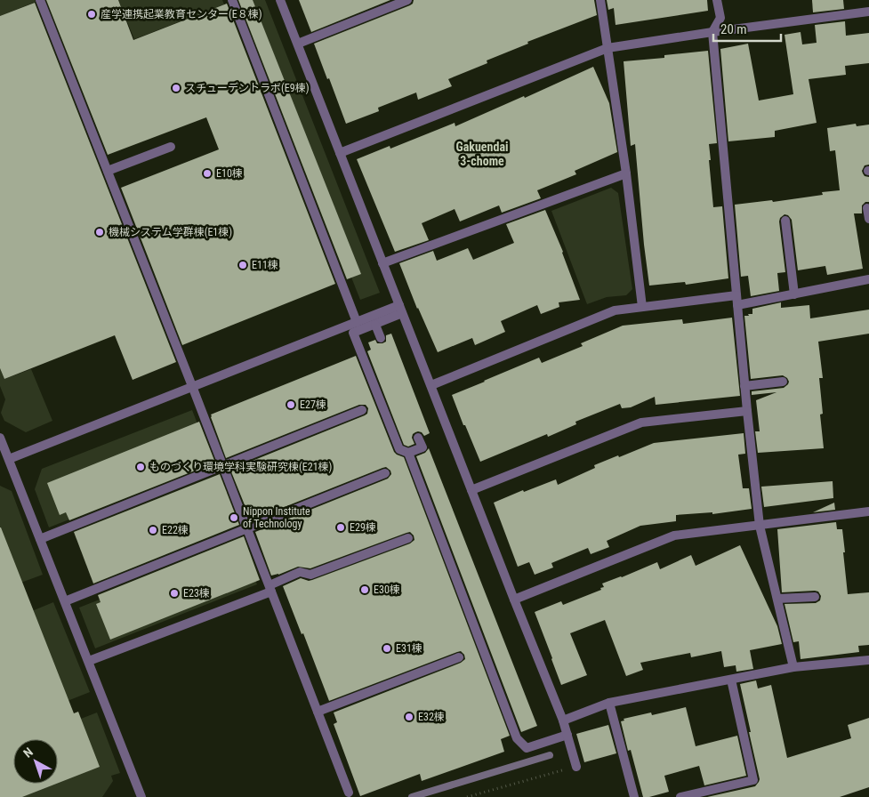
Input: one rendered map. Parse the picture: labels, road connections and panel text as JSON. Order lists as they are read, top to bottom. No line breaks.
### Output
{"districts":["Gakuendai 3-chome"],"places":["産学連携起業教育センター(E８棟)","スチューデントラボ(E9棟)","E10棟","機械システム学群棟(E1棟)","E11棟","E27棟","ものづくり環境学科実験研究棟(E21棟)","Nippon Institute of Technology","E29棟","E22棟","E30棟","E23棟","E31棟","E32棟"],"scale_bar":"20 m","north":"top left"}
